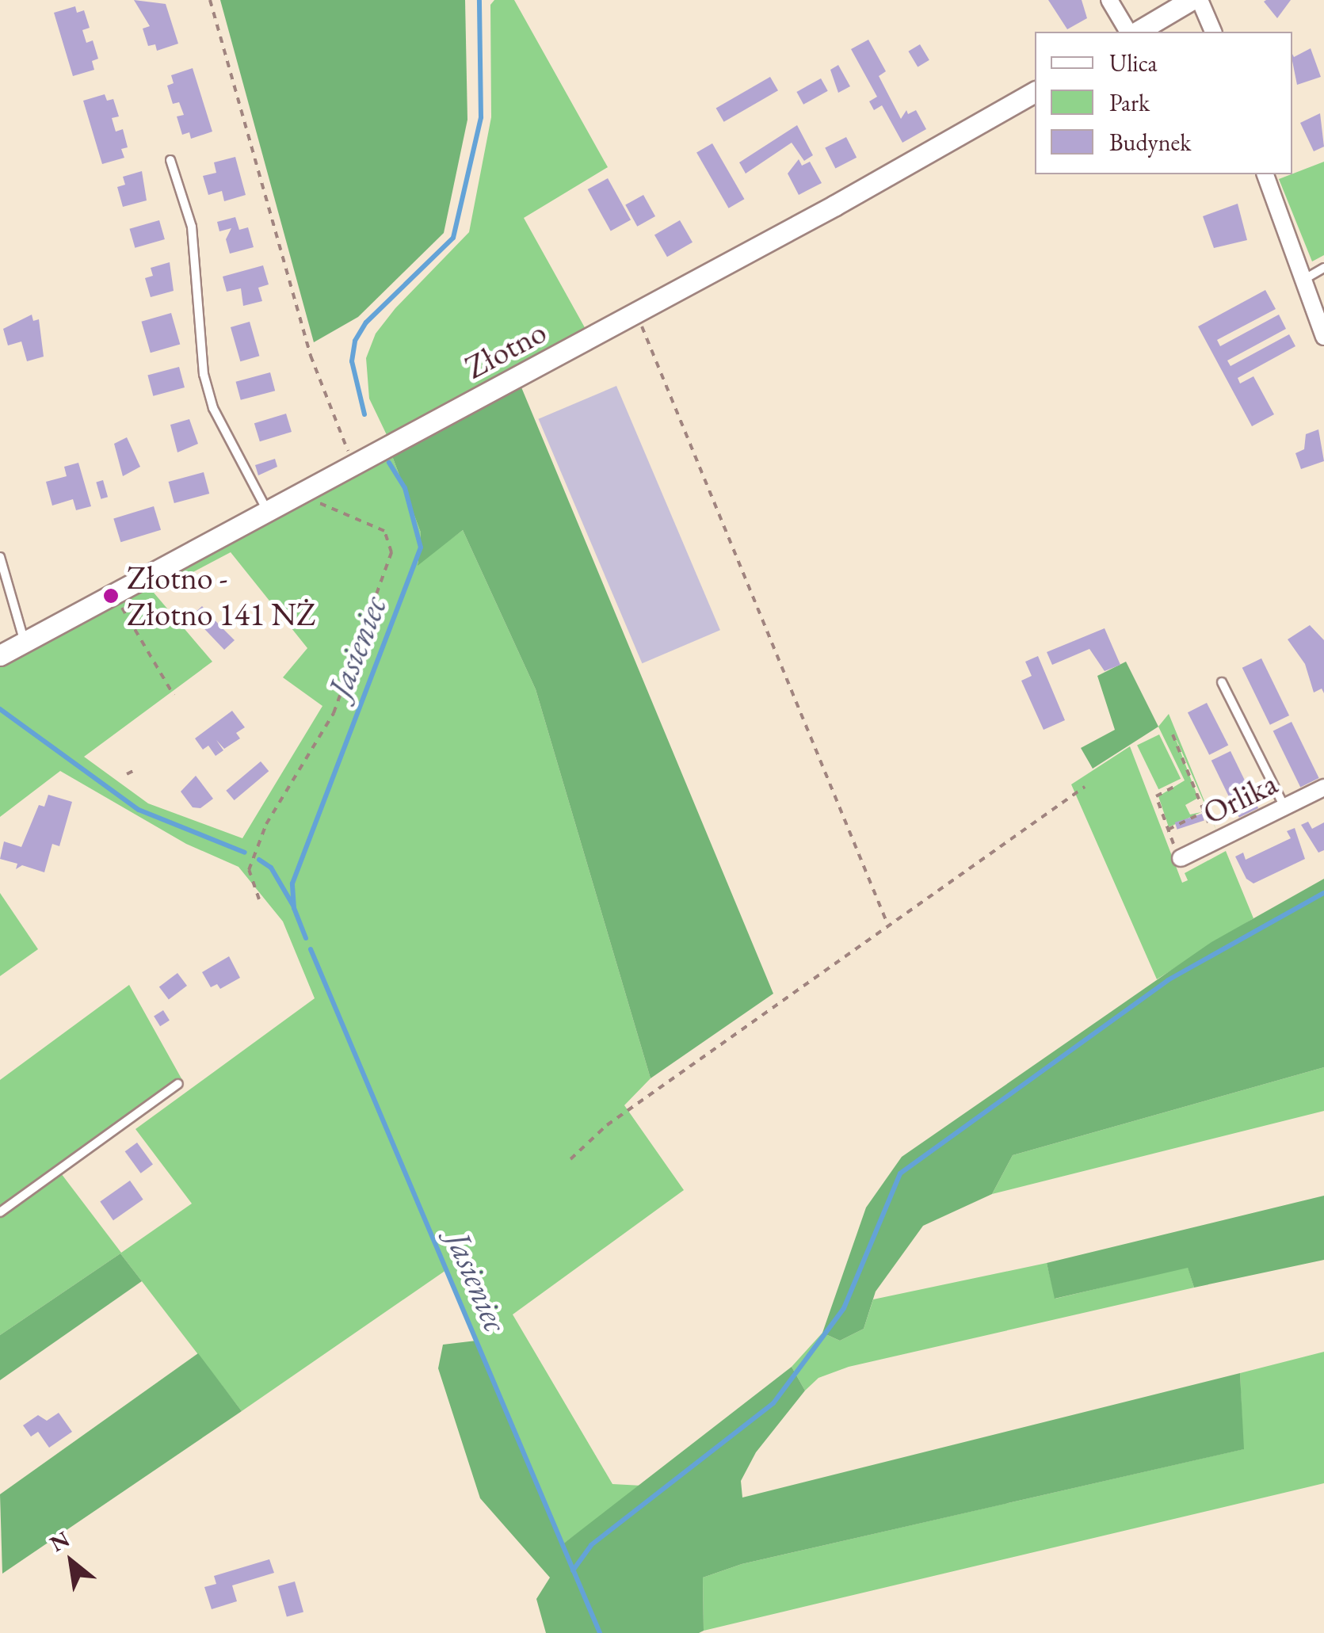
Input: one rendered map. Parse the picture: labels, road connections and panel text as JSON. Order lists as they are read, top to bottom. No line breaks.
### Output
{"streets":{"street":["Złotno","Orlika"]},"water":["Jasieniec"],"places":["Złotno - Złotno 141 NŻ"],"legend":["Ulica","Park","Budynek"],"north":"top left"}
